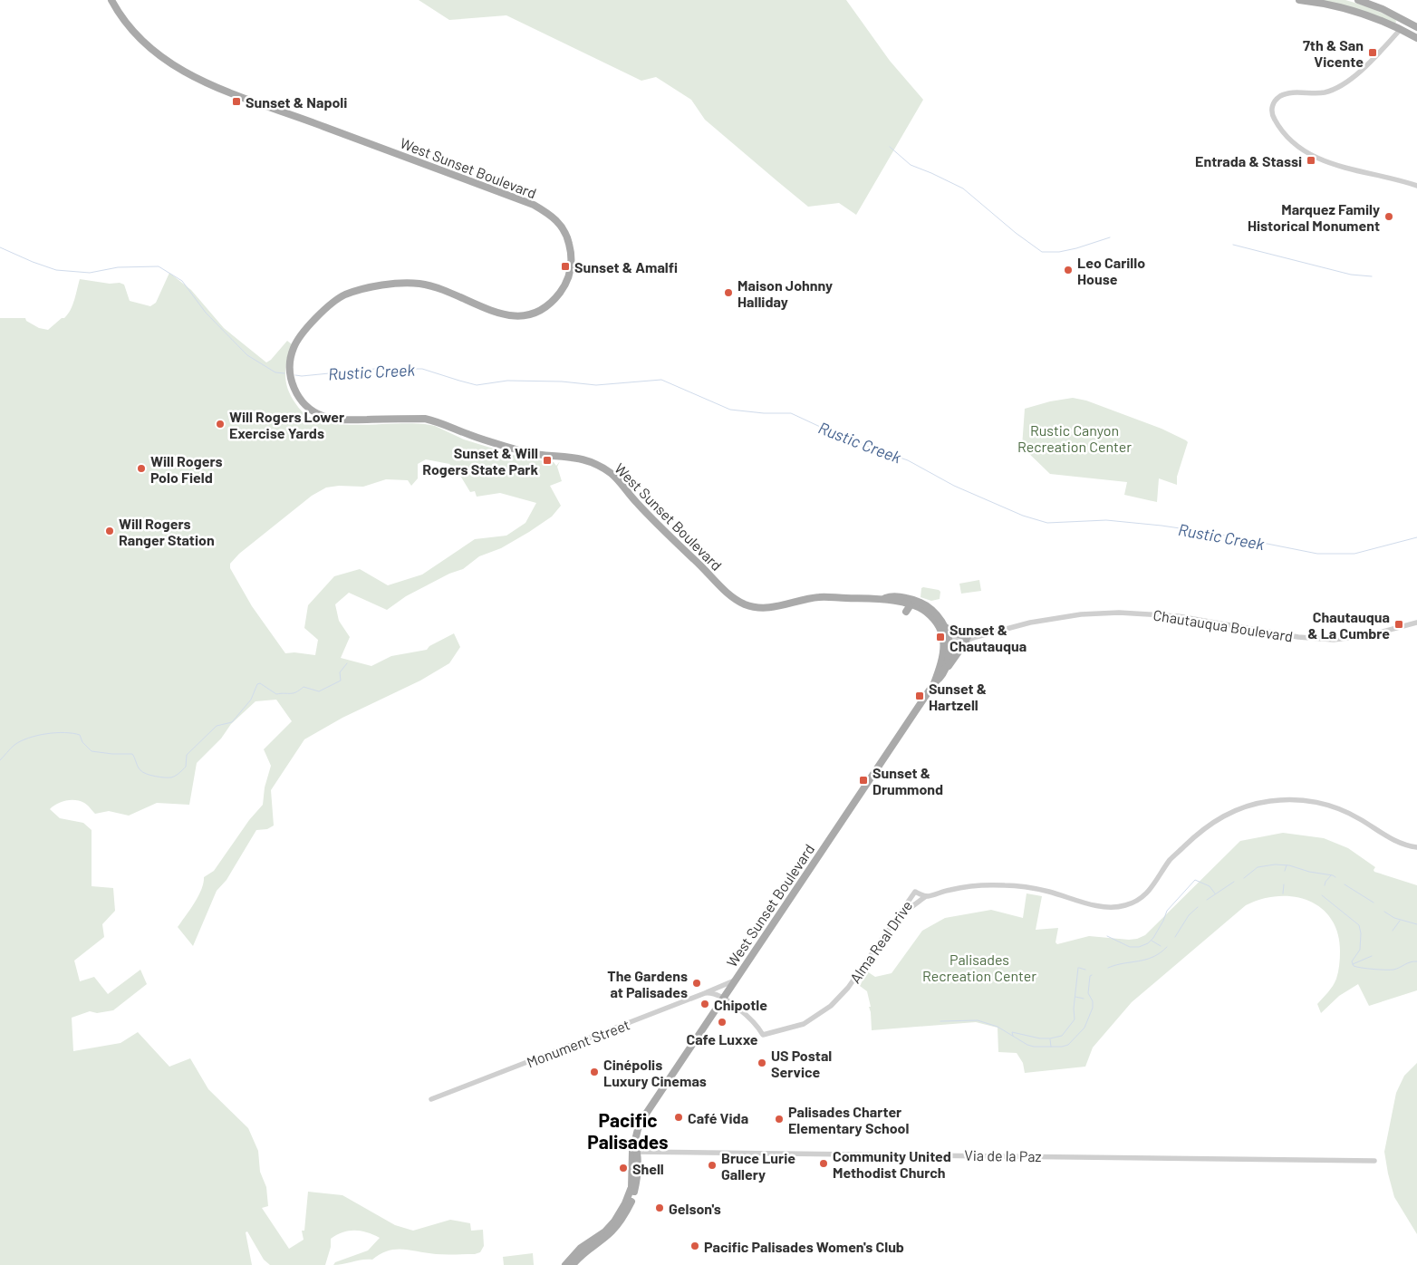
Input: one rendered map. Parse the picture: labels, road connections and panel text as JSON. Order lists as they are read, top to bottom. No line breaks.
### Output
{"streets":{"main road":["West Sunset Boulevard"],"street":["Chautauqua Boulevard","Alma Real Drive","Monument Street","Via de la Paz"]},"crossings":[["West Sunset Boulevard","Chautauqua Boulevard"],["West Sunset Boulevard","Alma Real Drive"],["West Sunset Boulevard","Monument Street"],["West Sunset Boulevard","Via de la Paz"]],"districts":["Pacific Palisades"],"water":["Rustic Creek"],"parks":["Rustic Canyon Recreation Center","Palisades Recreation Center"],"places":{"transit":["7th & San Vicente","Sunset & Napoli","Entrada & Stassi","Sunset & Amalfi","Sunset & Will Rogers State Park","Chautauqua & La Cumbre","Sunset & Chautauqua","Sunset & Hartzell","Sunset & Drummond"],"other":["Marquez Family Historical Monument","Leo Carillo House","Maison Johnny Halliday","Will Rogers Lower Exercise Yards","Will Rogers Polo Field","Will Rogers Ranger Station","The Gardens at Palisades","Chipotle","Cafe Luxxe","US Postal Service","Cinépolis Luxury Cinemas","Café Vida","Palisades Charter Elementary School","Community United Methodist Church","Bruce Lurie Gallery","Shell","Gelson's","Pacific Palisades Women's Club"]}}
